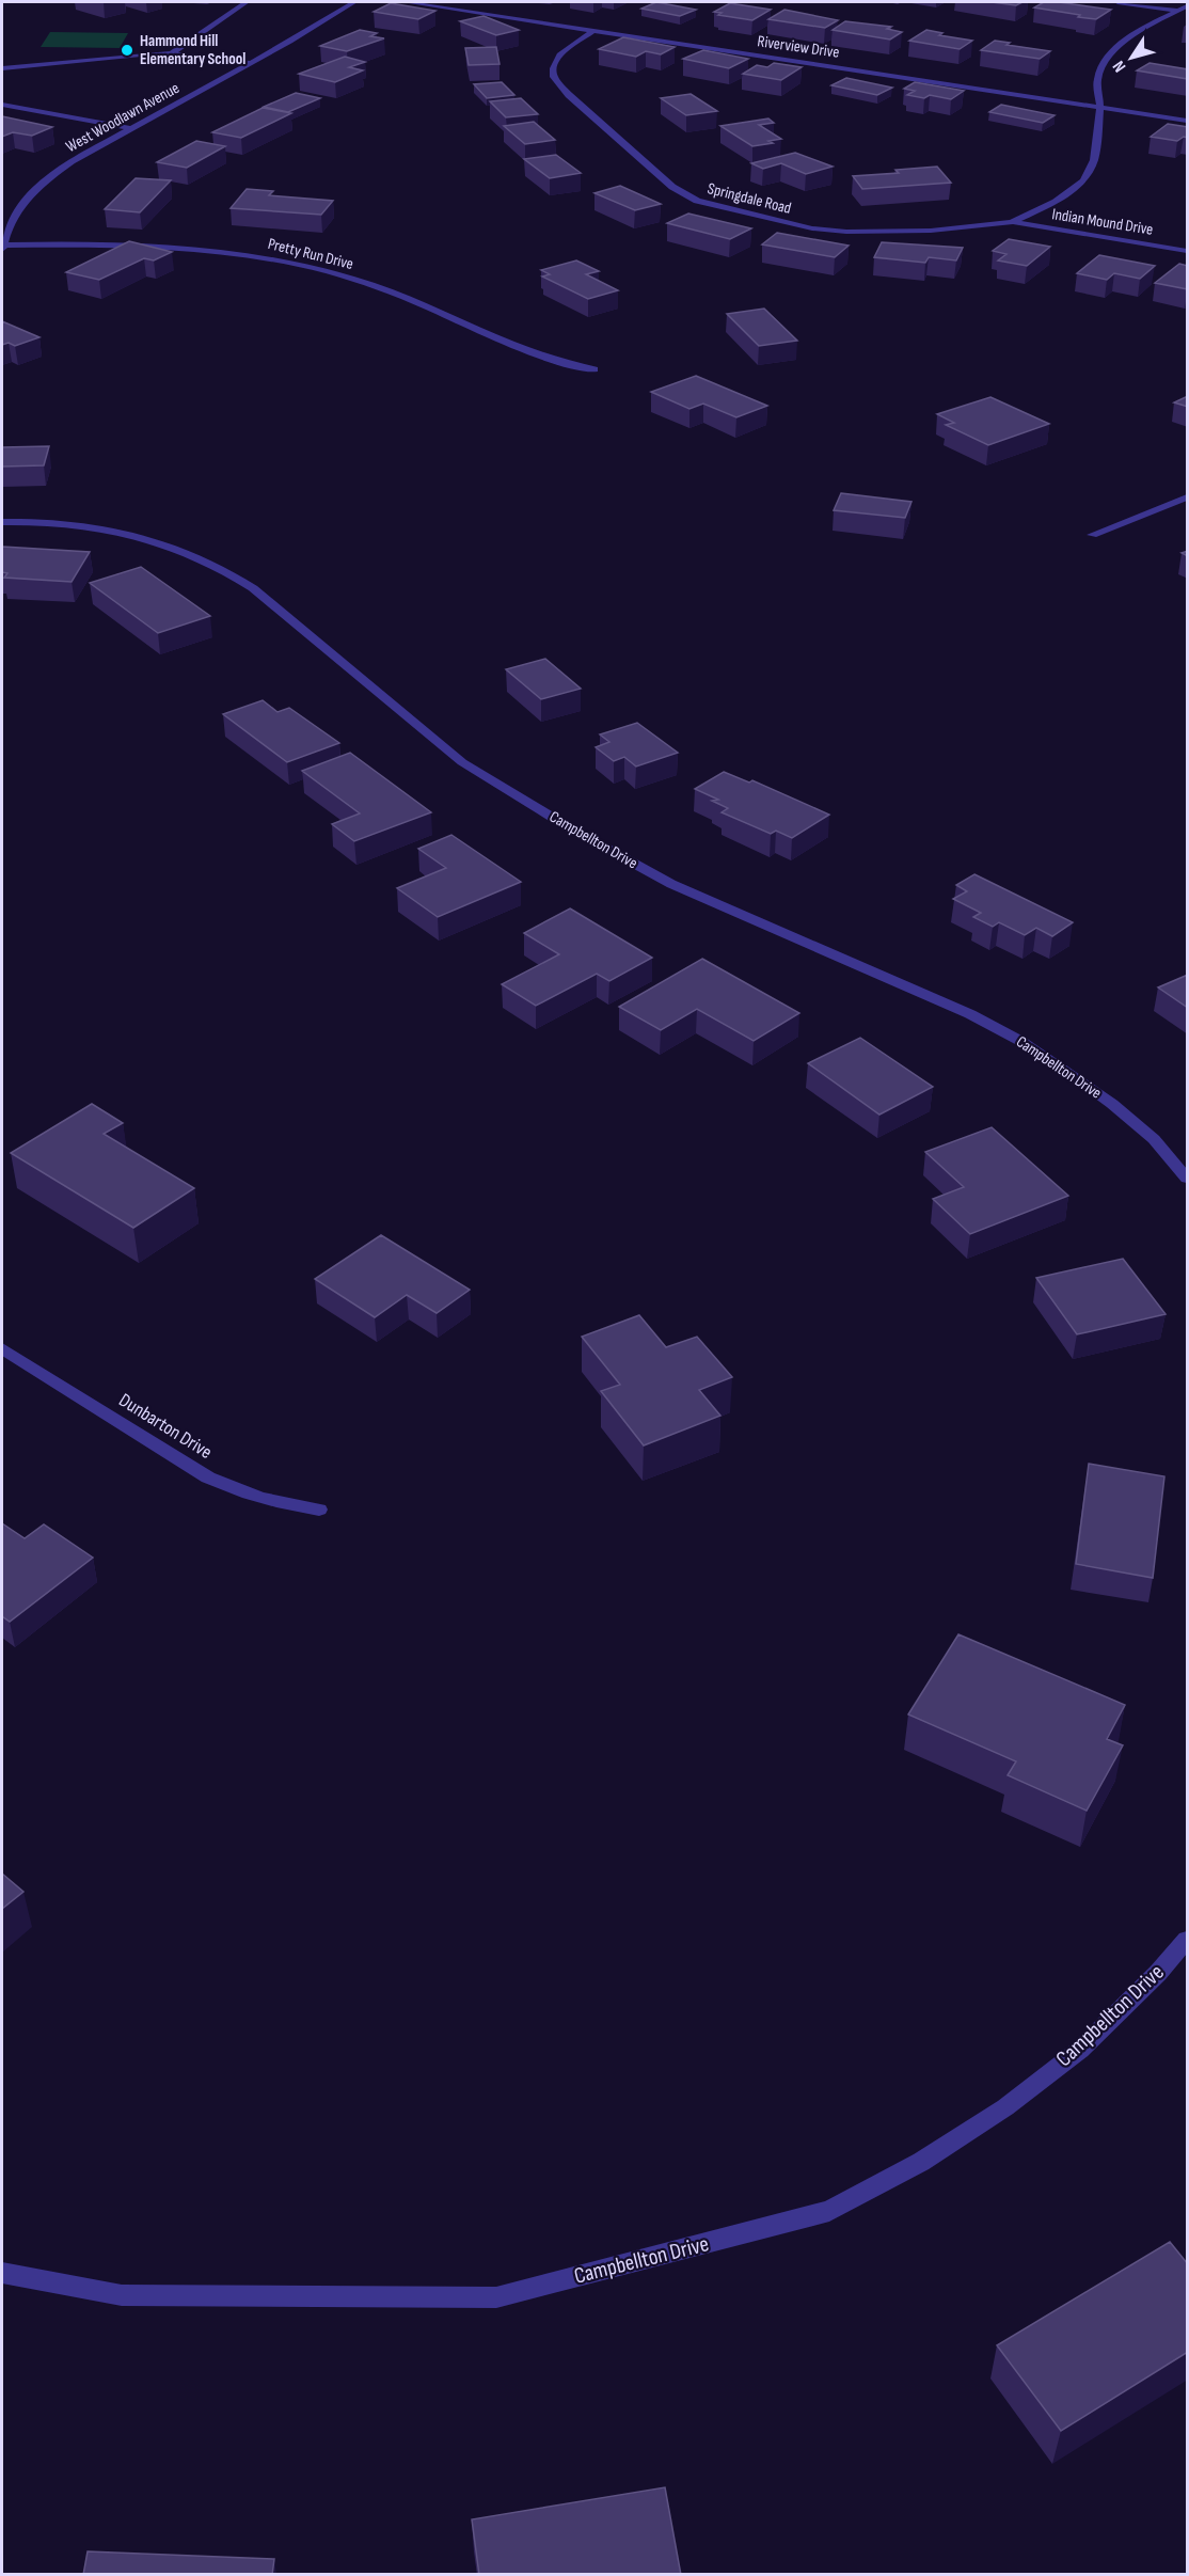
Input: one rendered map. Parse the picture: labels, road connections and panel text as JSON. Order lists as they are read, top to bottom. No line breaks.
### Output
{"streets":{"street":["Riverview Drive","West Woodlawn Avenue","Springdale Road","Indian Mound Drive","Pretty Run Drive","Campbellton Drive","Dunbarton Drive"]},"crossings":[["Riverview Drive","Springdale Road"],["West Woodlawn Avenue","Pretty Run Drive"],["Springdale Road","Indian Mound Drive"]],"places":["Hammond Hill Elementary School"],"north":"bottom left"}
